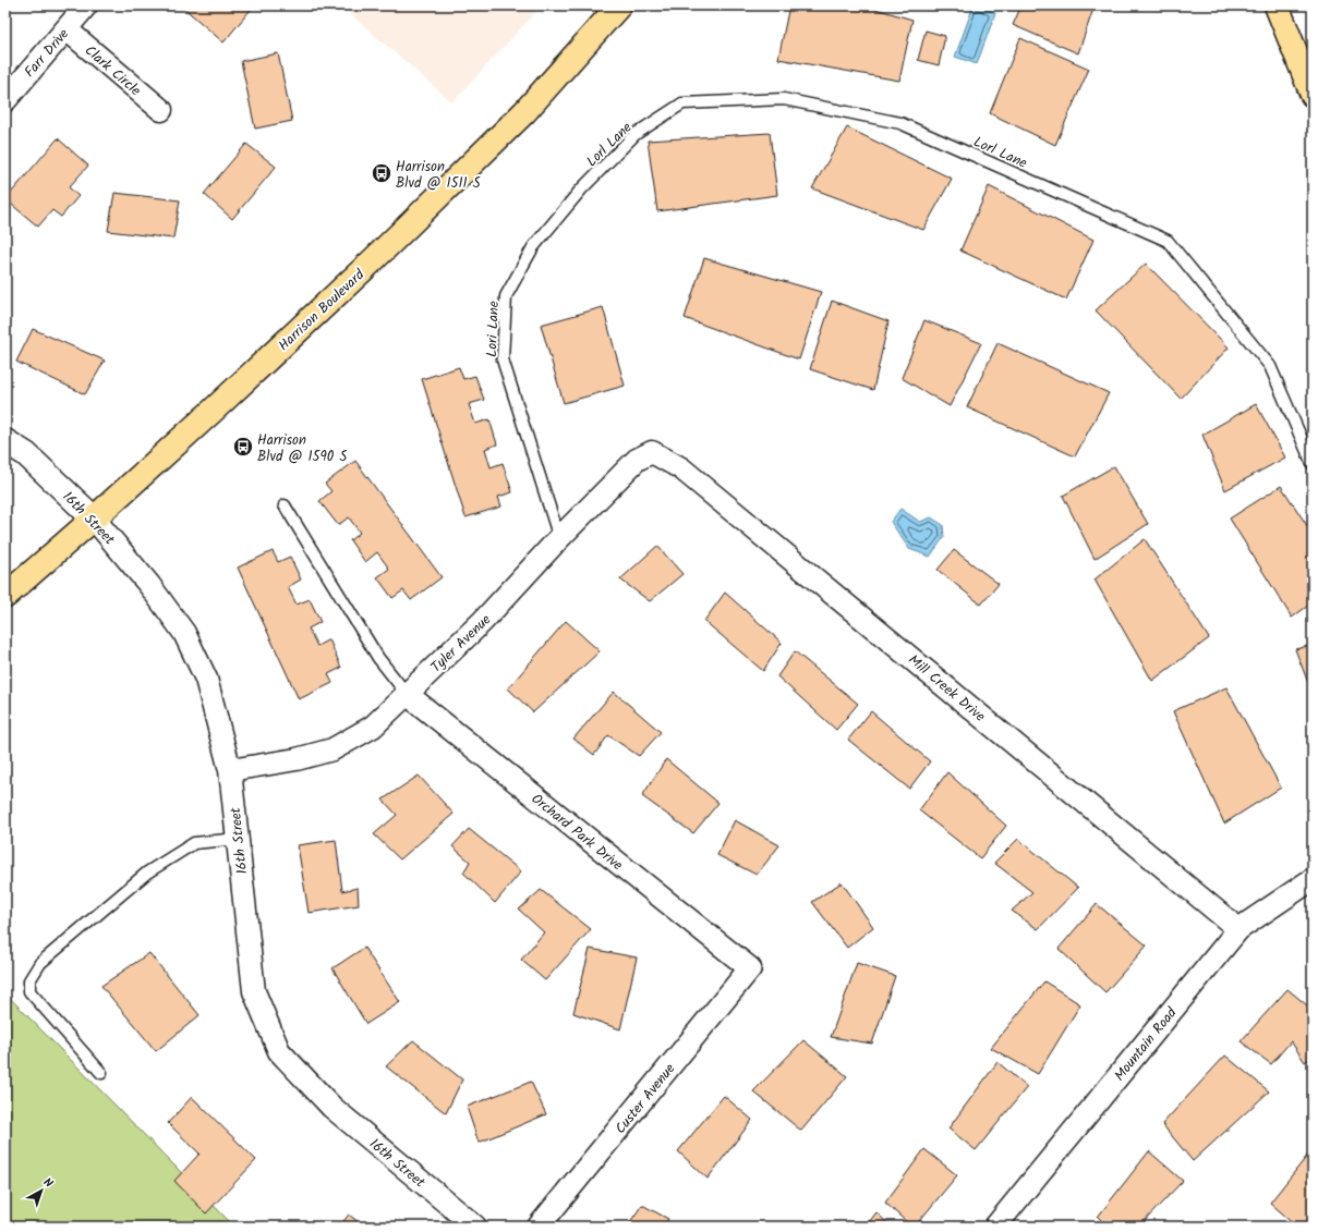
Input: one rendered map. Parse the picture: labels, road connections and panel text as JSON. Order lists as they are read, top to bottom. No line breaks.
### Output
{"streets":{"main road":["Harrison Boulevard"],"street":["Farr Drive","Clark Circle","16th Street","Tyler Avenue","Mill Creek Drive","Orchard Park Drive","Mountain Road","Custer Avenue"],"lane":["Lorl Lane","Lori Lane"]},"crossings":[["Farr Drive","Clark Circle"],["Lorl Lane","Lori Lane"],["Harrison Boulevard","16th Street"],["Lori Lane","Tyler Avenue"],["16th Street","Tyler Avenue"],["Tyler Avenue","Mill Creek Drive"],["Tyler Avenue","Orchard Park Drive"],["Mill Creek Drive","Mountain Road"],["Orchard Park Drive","Custer Avenue"]],"places":{"bus stop":["Harrison Blvd @ 1511 S","Harrison Blvd @ 1590 S"]},"north":"top right"}
